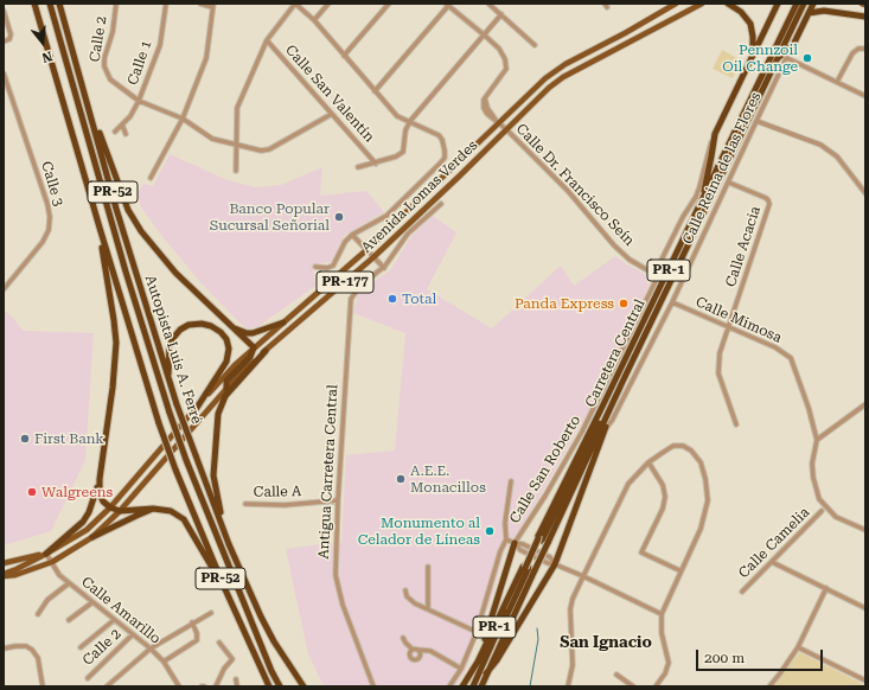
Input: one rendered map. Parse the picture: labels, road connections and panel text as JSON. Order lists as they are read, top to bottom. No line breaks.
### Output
{"streets":{"highway":["PR-52","PR-1","Autopista Luis A. Ferré","Carretera Central"],"main road":["Avenida Lomas Verdes","PR-177"],"street":["Calle 2","Calle 1","Calle San Valentín","Calle Reina de las Flores","Calle 3","Calle Dr. Francisco Seín","Calle Acacia","Calle Mimosa","Calle San Roberto","Antigua Carretera Central","Calle A","Calle Camelia","Calle Amarillo"]},"crossings":[["Calle 2","Calle 1"],["Calle 2","Calle San Valentín"],["Calle 2","Calle Amarillo"],["Calle Reina de las Flores","Calle Acacia"],["Calle Reina de las Flores","Calle Mimosa"],["Calle Dr. Francisco Seín","Avenida Lomas Verdes"],["Calle Dr. Francisco Seín","Calle San Roberto"],["Avenida Lomas Verdes","Calle Amarillo"],["Calle Acacia","Calle Mimosa"],["Antigua Carretera Central","Calle A"]],"districts":["San Ignacio"],"places":["Pennzoil Oil Change","Banco Popular Sucursal Señorial","Total","Panda Express","First Bank","A.E.E. Monacillos","Walgreens","Monumento al Celador de Líneas"],"scale_bar":"200 m","north":"bottom"}
